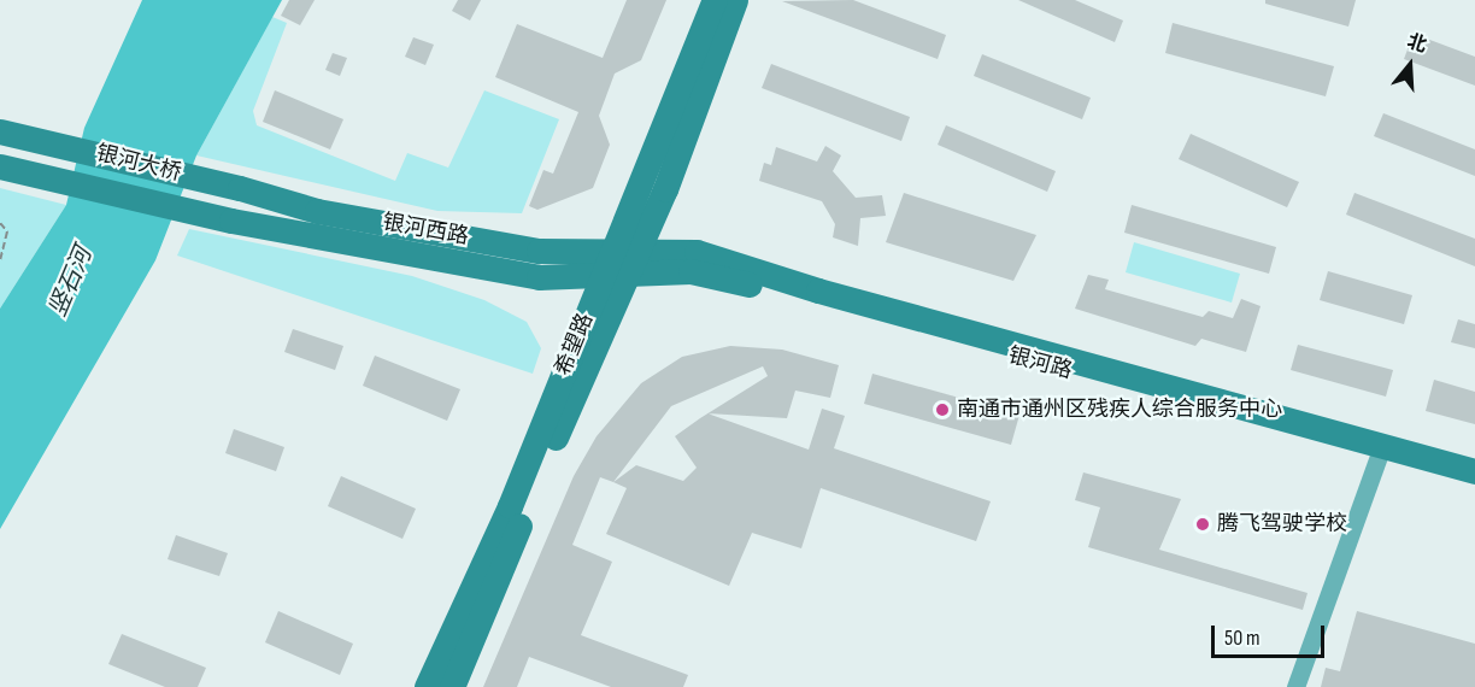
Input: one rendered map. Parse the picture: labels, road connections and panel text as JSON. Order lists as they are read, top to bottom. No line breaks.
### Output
{"streets":{"main road":["银河大桥","银河西路","希望路","银河路"]},"crossings":[["银河大桥","银河西路"],["银河西路","希望路"],["银河西路","银河路"],["希望路","银河路"]],"water":["竖石河"],"places":["南通市通州区残疾人综合服务中心","腾飞驾驶学校"],"scale_bar":"50 m","north":"top"}
